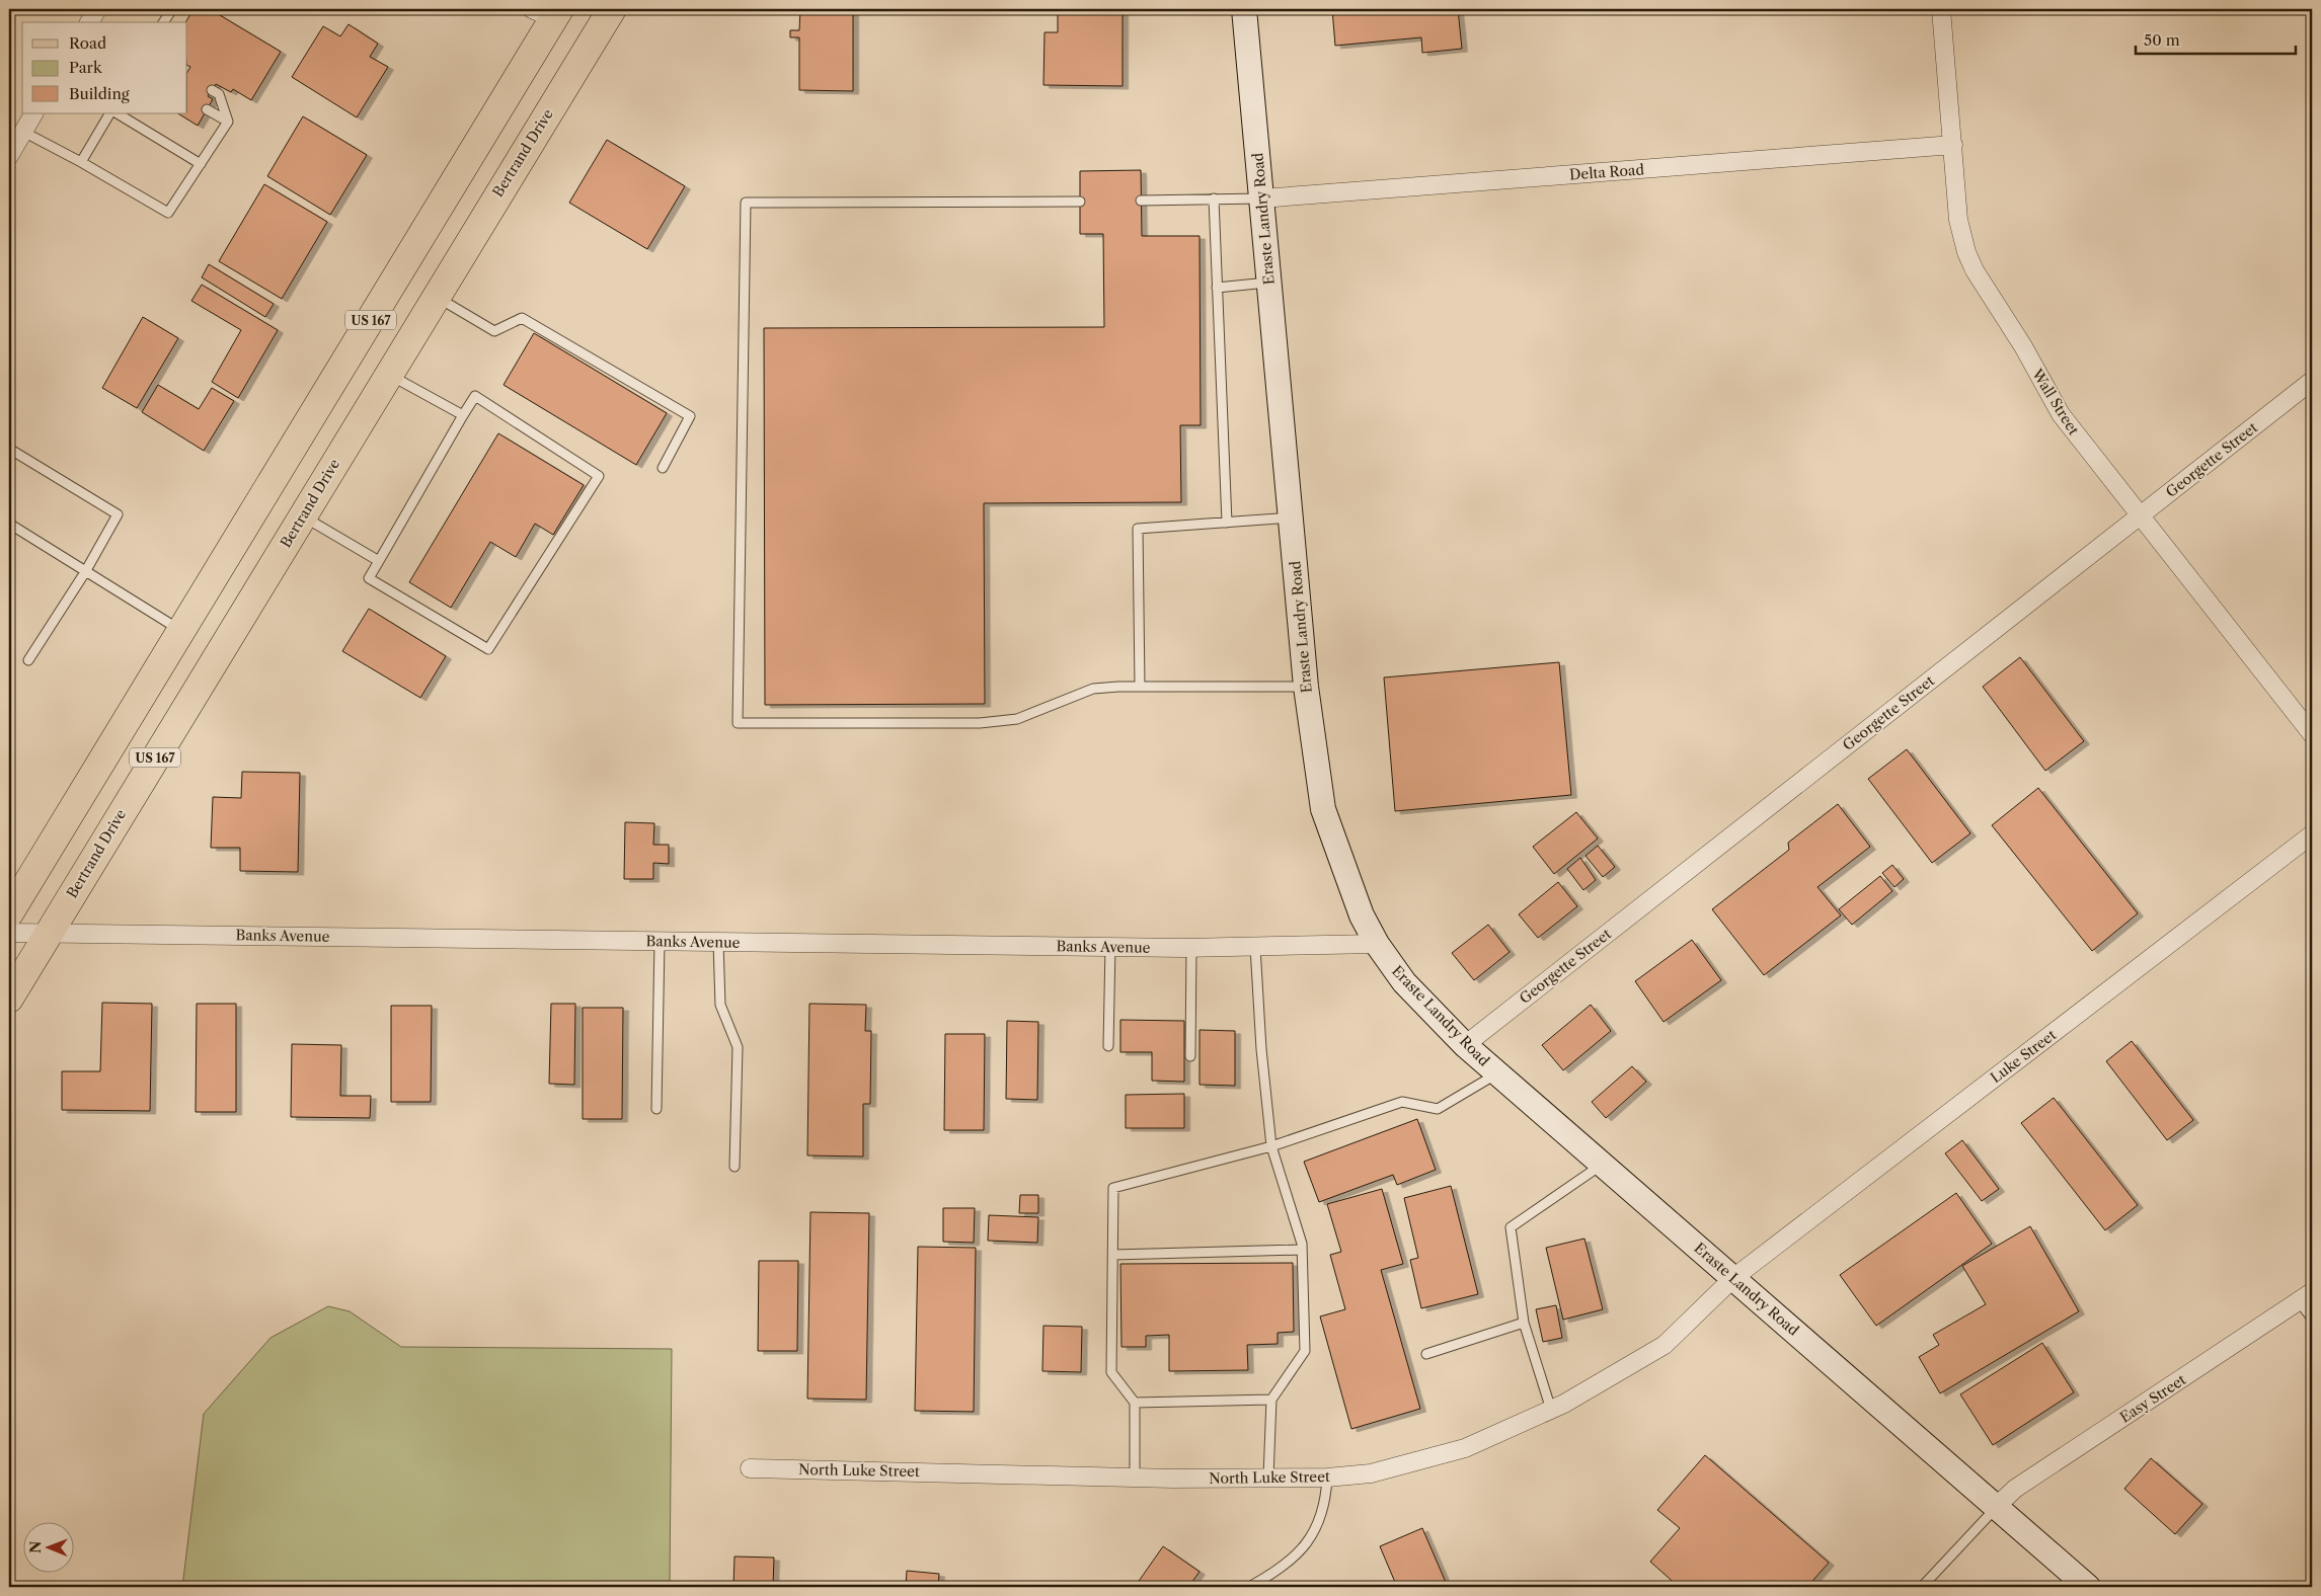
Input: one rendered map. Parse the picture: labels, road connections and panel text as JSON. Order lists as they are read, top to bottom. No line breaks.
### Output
{"streets":{"main road":["Bertrand Drive","US 167"],"street":["Delta Road","Eraste Landry Road","Wall Street","Georgette Street","Banks Avenue","Luke Street","Easy Street","North Luke Street"]},"crossings":[["Bertrand Drive","Banks Avenue"],["Delta Road","Eraste Landry Road"],["Delta Road","Wall Street"],["Eraste Landry Road","Georgette Street"],["Eraste Landry Road","Banks Avenue"],["Eraste Landry Road","Luke Street"],["Eraste Landry Road","Easy Street"],["Eraste Landry Road","North Luke Street"],["Wall Street","Georgette Street"],["Luke Street","North Luke Street"]],"legend":["Road","Park","Building"],"scale_bar":"50 m","north":"left"}
